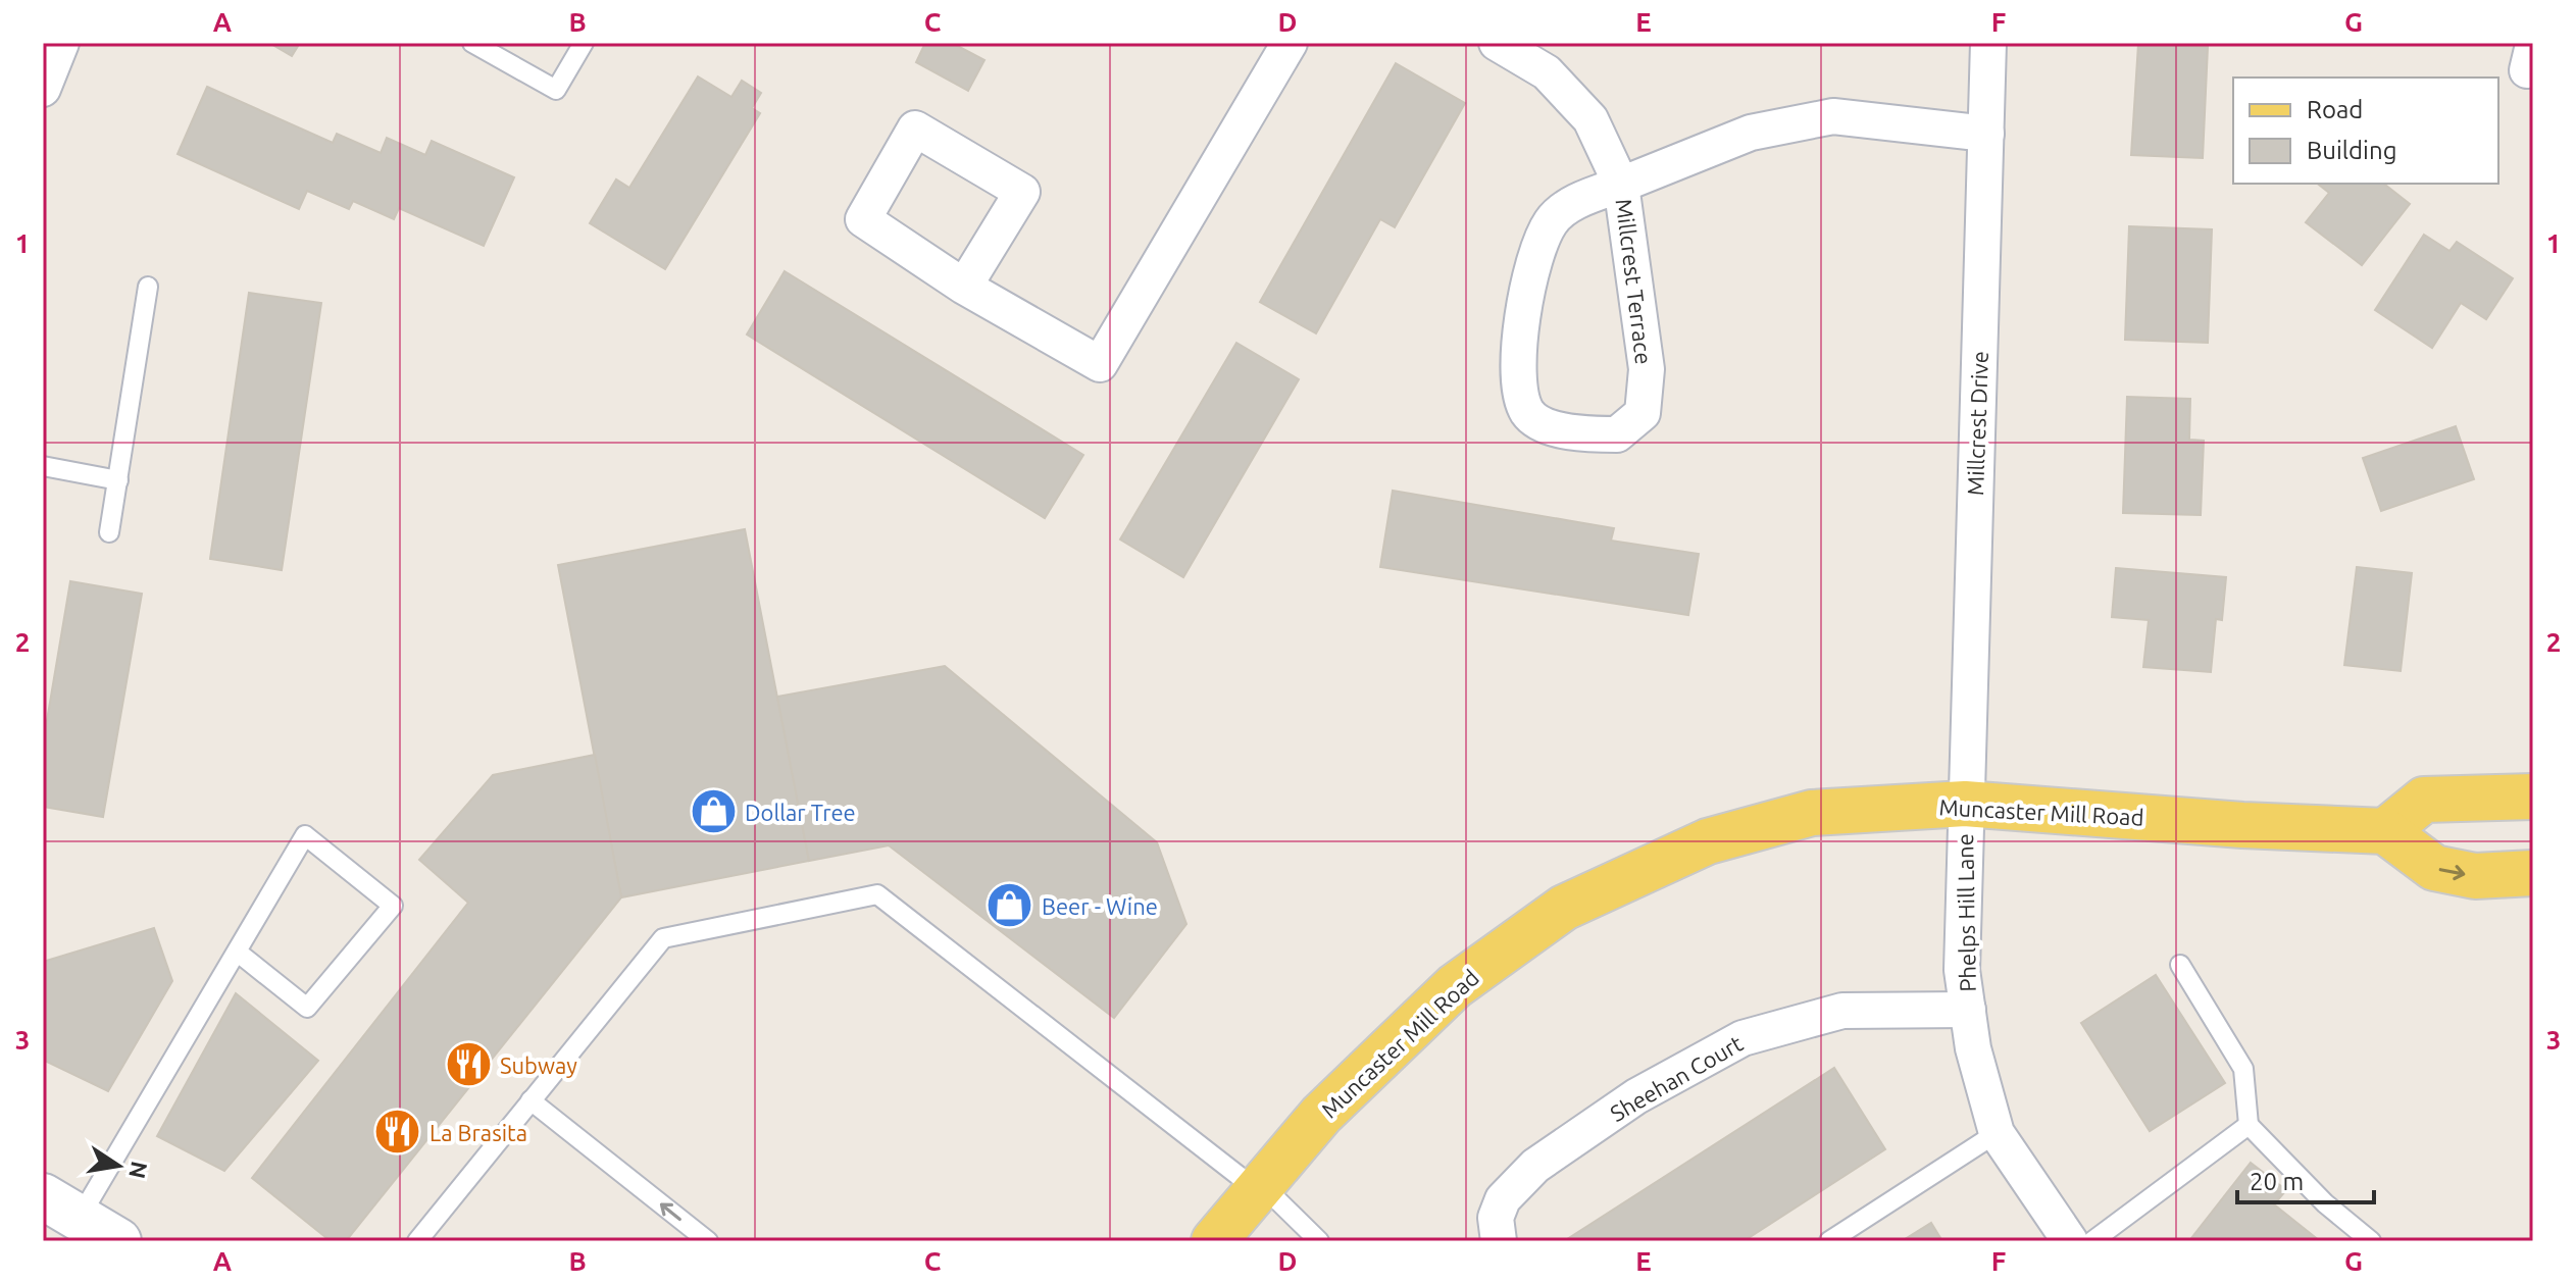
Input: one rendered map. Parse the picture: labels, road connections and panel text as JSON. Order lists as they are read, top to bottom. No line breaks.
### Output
{"streets":{"main road":["Muncaster Mill Road"],"street":["Millcrest Terrace","Millcrest Drive","Phelps Hill Lane","Sheehan Court"]},"crossings":[["Millcrest Terrace","Millcrest Drive"],["Millcrest Drive","Muncaster Mill Road"],["Millcrest Drive","Phelps Hill Lane"],["Muncaster Mill Road","Phelps Hill Lane"],["Phelps Hill Lane","Sheehan Court"]],"places":{"shop":["Dollar Tree","Beer - Wine"],"restaurant":["Subway","La Brasita"]},"legend":["Road","Building"],"scale_bar":"20 m","north":"right","grid":{"columns":["A","B","C","D","E","F","G"],"rows":["1","2","3"]}}
